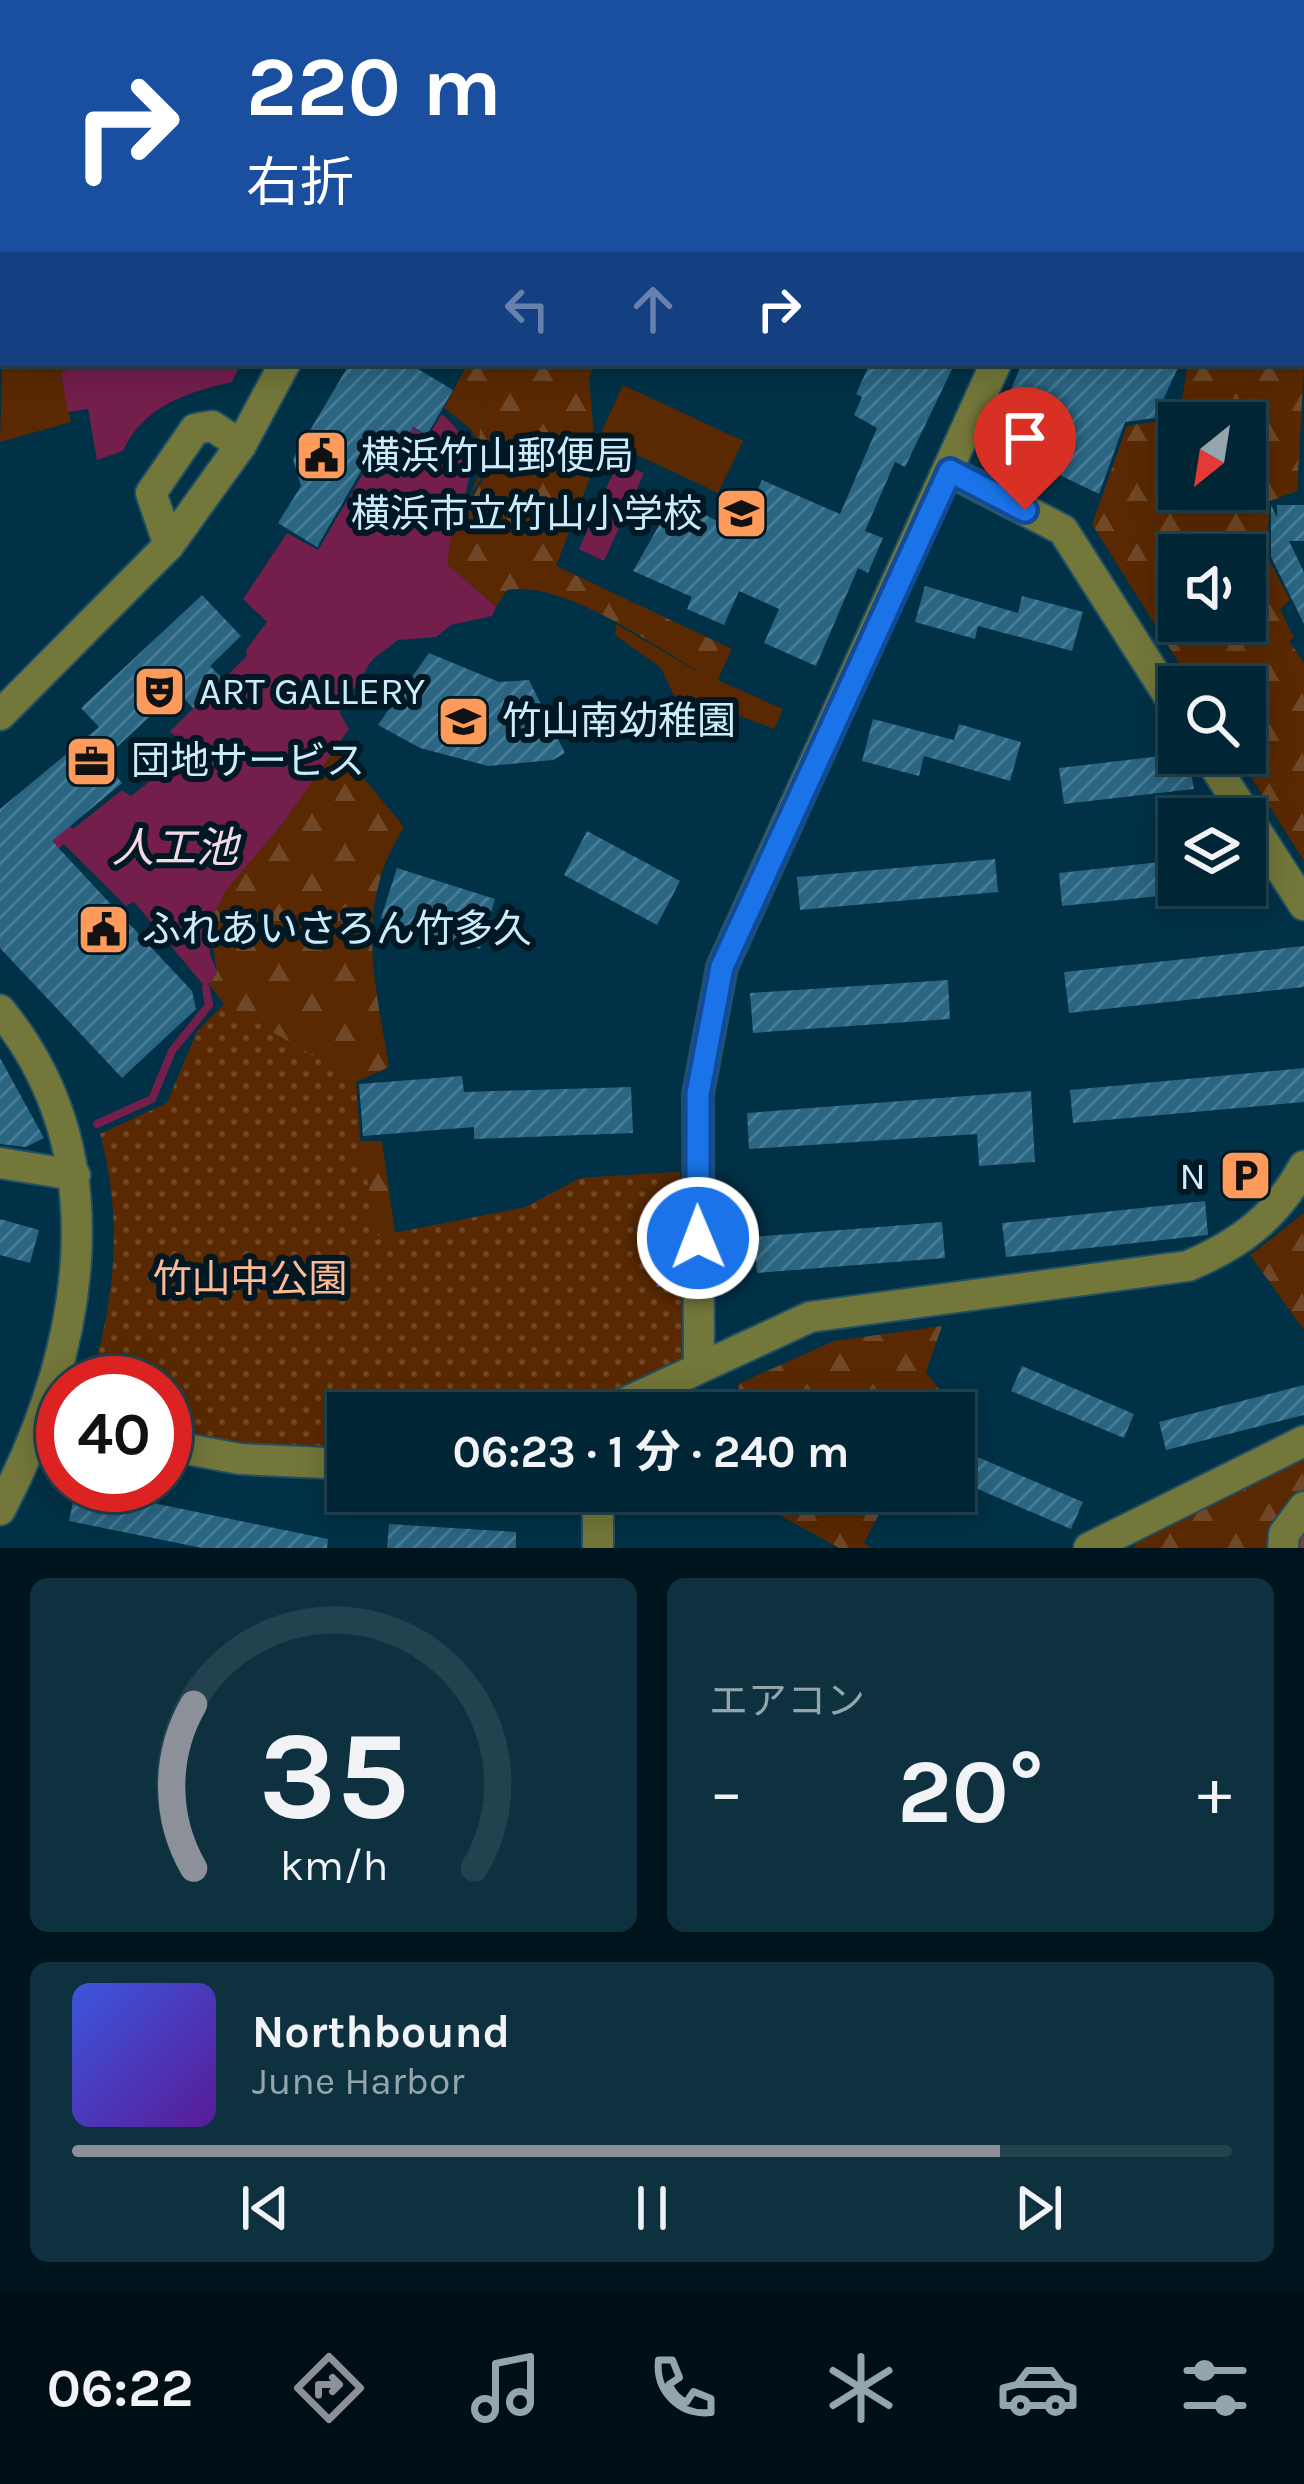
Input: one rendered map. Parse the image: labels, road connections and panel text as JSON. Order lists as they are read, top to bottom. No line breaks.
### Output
{"water":["人工池"],"parks":["竹山中公園"],"places":{"public building":["横浜竹山郵便局","ふれあいさろん竹多久"],"school or university":["横浜市立竹山小学校","竹山南幼稚園"],"theatre":["ART GALLERY"],"office":["団地サービス"],"parking":["N"]},"north":"bottom left","page":{"turn":["220 m","右折"],"limit":"40","trip":"06:23 · 1 分 · 240 m","tile":"エアコン","heat":["−","20°","+"],"song":["Northbound","June Harbor"],"tabs":"06:22","gauge":["35","km/h"]}}
